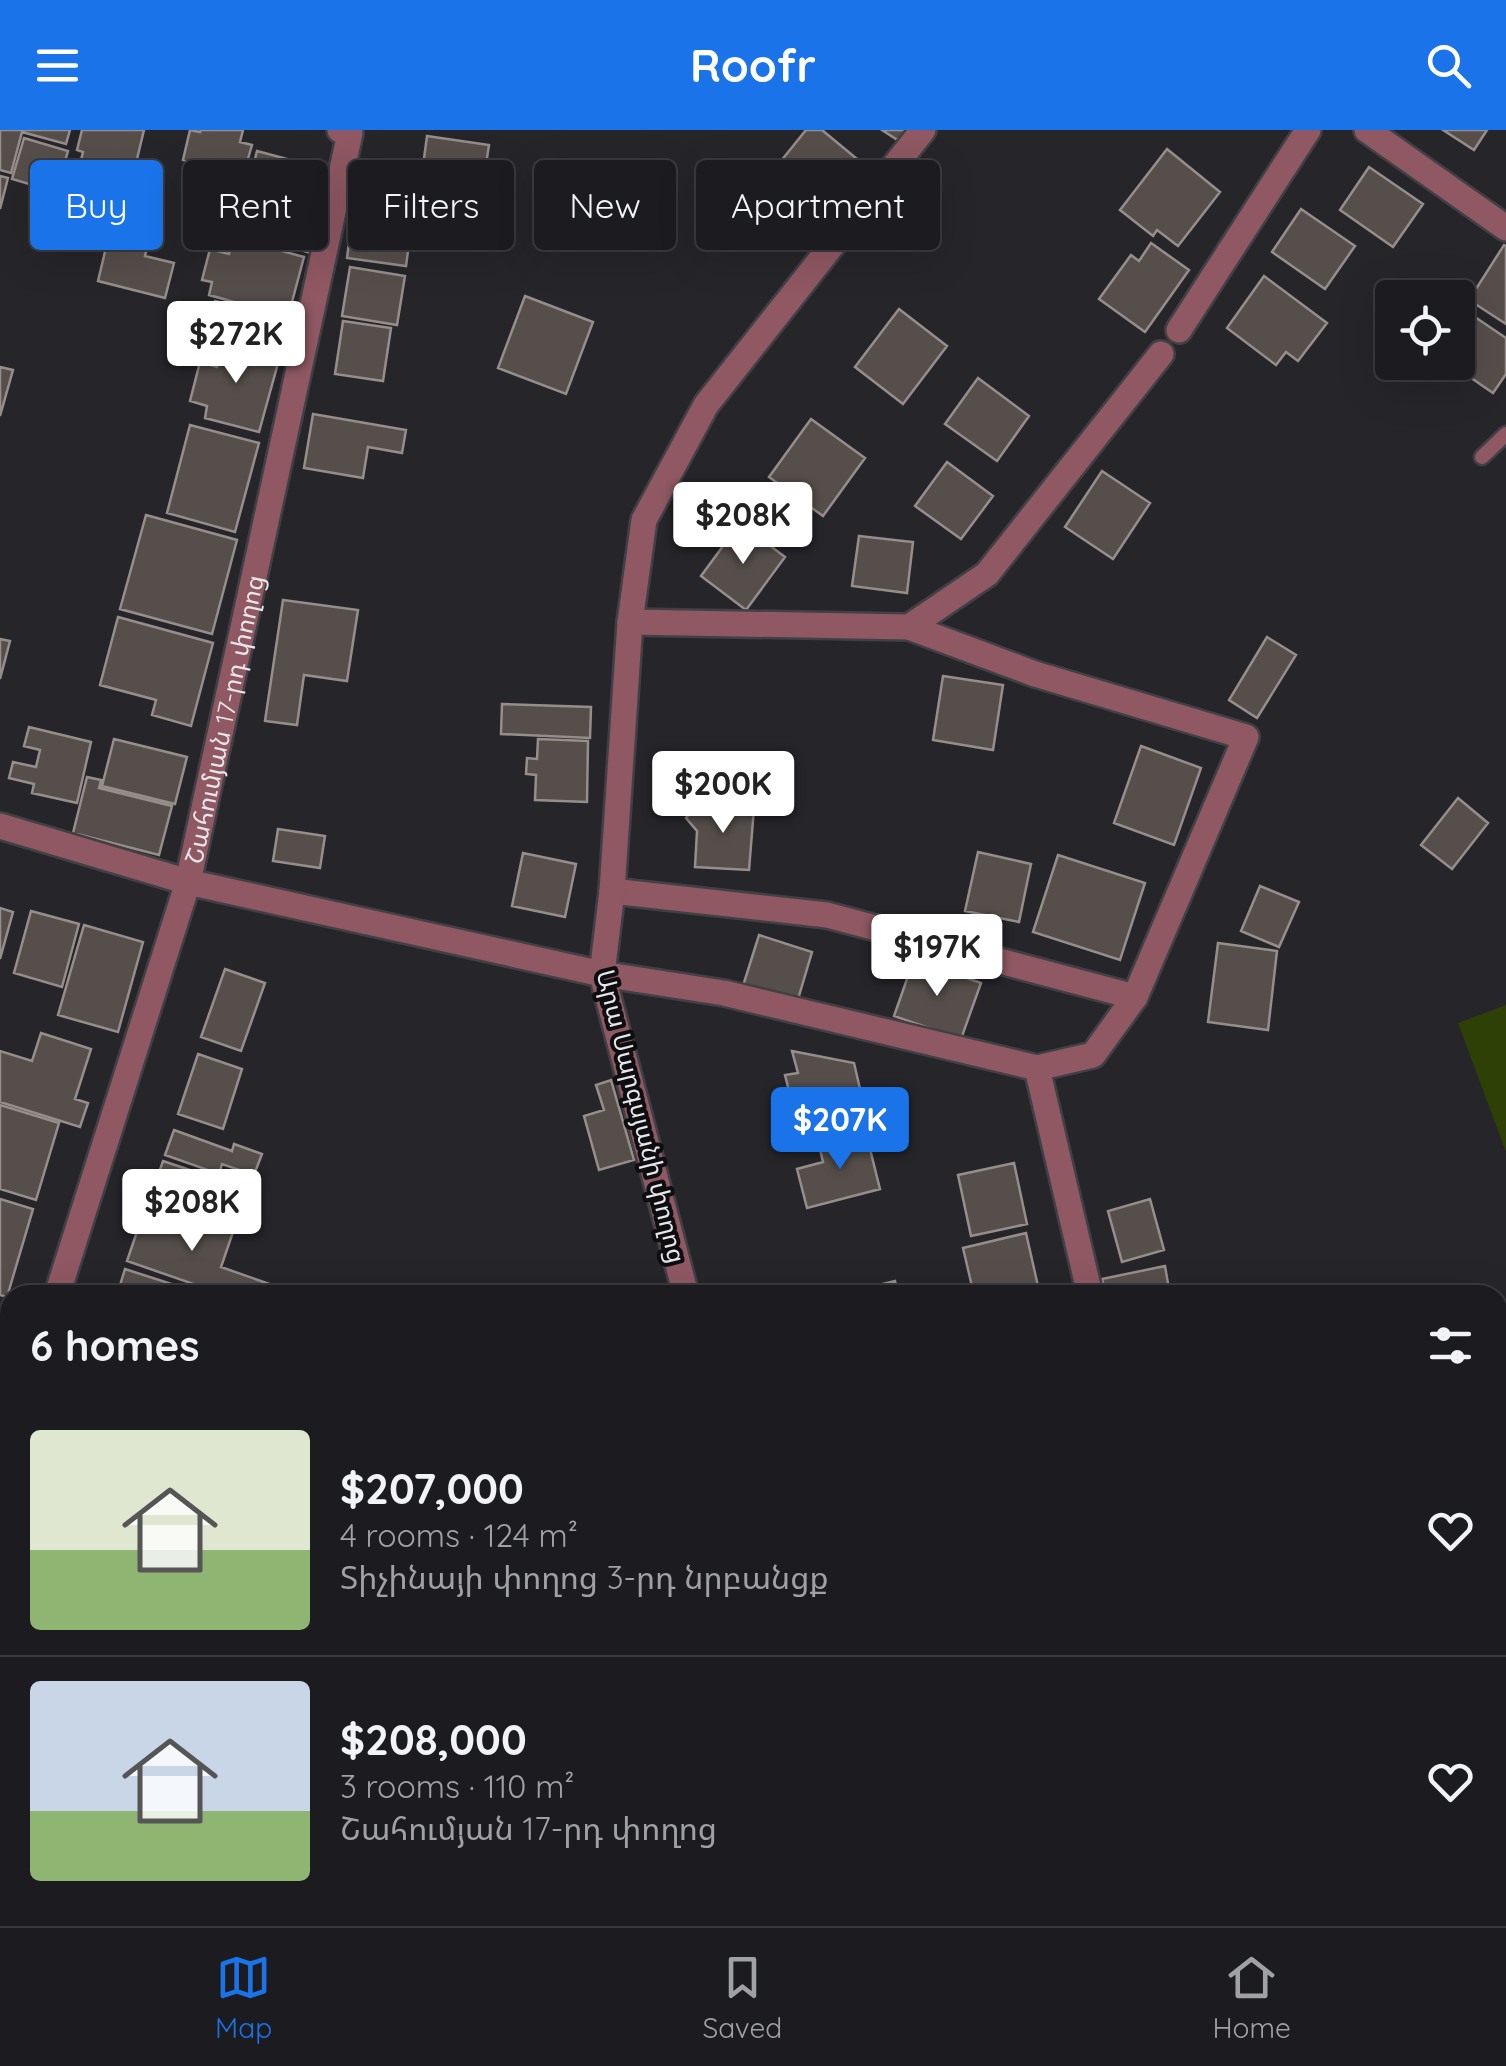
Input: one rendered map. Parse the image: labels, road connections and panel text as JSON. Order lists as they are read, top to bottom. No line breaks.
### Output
{"streets":{"street":["Շահումյան 17-րդ փողոց","Արա Սարգսյանի փողոց"]},"page":{"header":"Roofr","chip":["Buy","Rent","Filters","New","Apartment"],"price":["$272K","$208K","$200K","$197K","$207K","$208K"],"heading":"6 homes","list":[{"name":"$207,000","note":"4 rooms · 124 m² · Տիչինայի փողոց 3-րդ նրբանցք"},{"name":"$208,000","note":"3 rooms · 110 m² · Շահումյան 17-րդ փողոց"}],"tabs":["Map","Saved","Home"]}}
